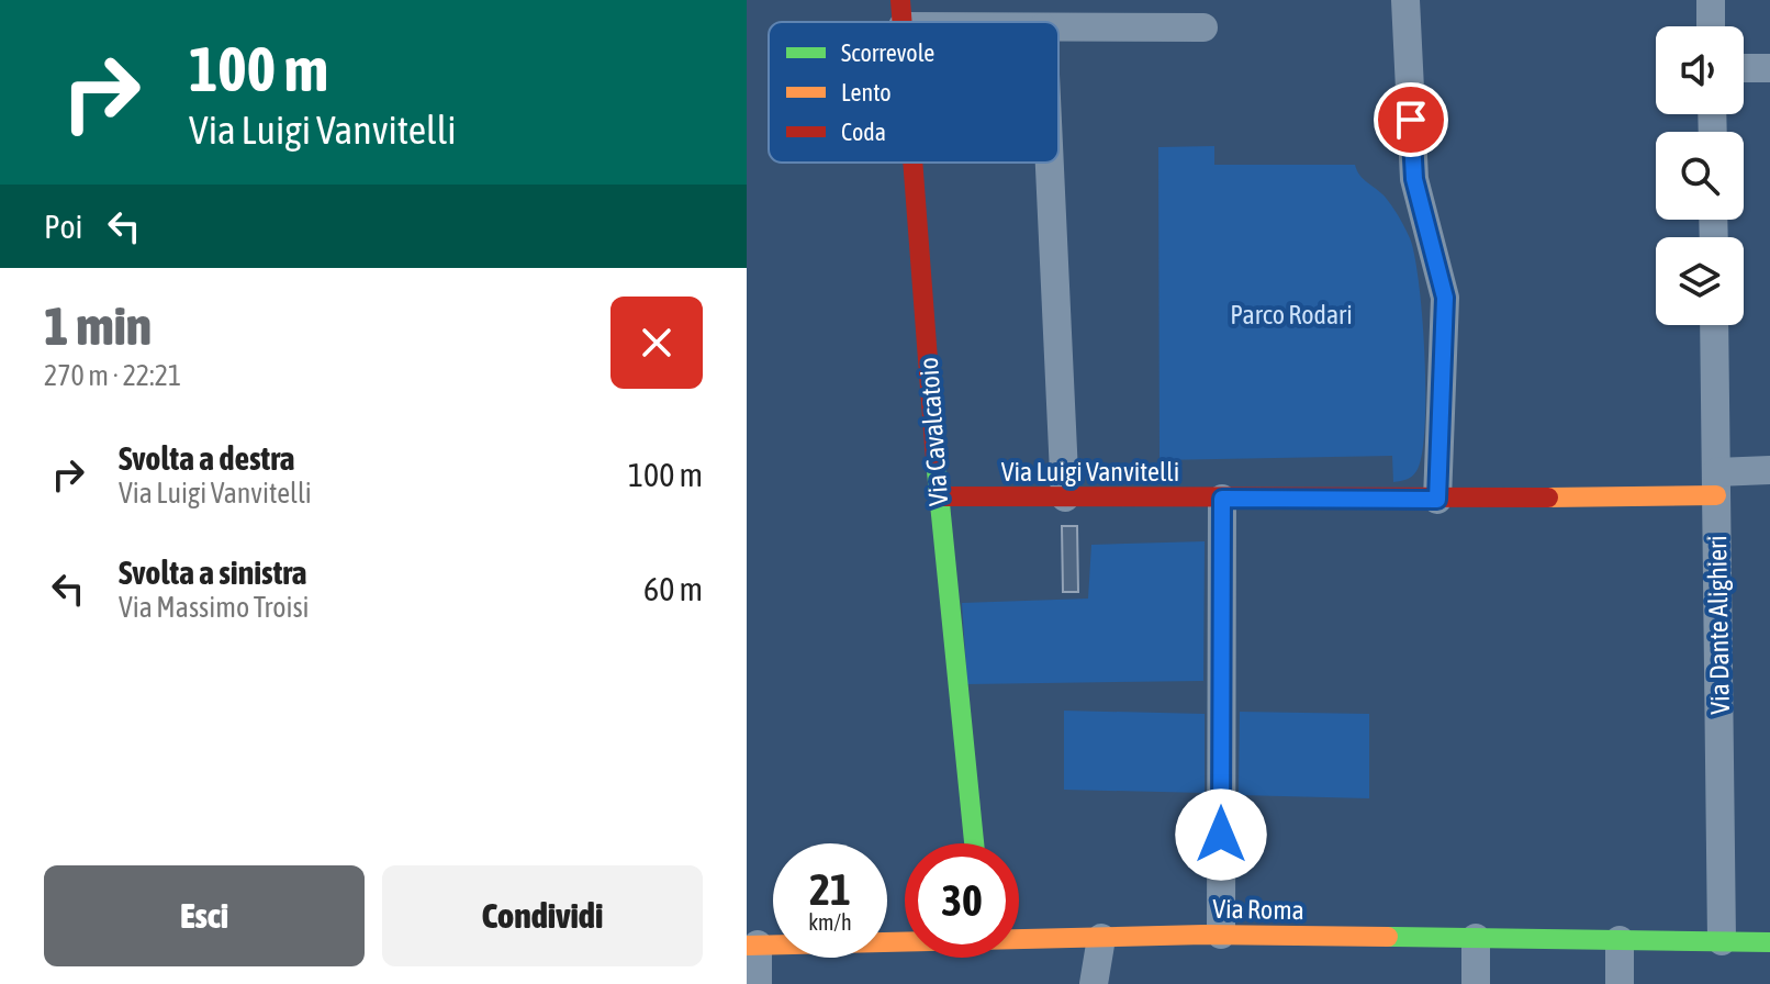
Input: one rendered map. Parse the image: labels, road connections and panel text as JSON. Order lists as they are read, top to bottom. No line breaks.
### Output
{"streets":{"street":["Via Cavalcatoio","Via Luigi Vanvitelli","Via Dante Alighieri","Via Roma"]},"crossings":[["Via Cavalcatoio","Via Luigi Vanvitelli"],["Via Luigi Vanvitelli","Via Dante Alighieri"],["Via Dante Alighieri","Via Roma"]],"parks":["Parco Rodari"],"legend":["Scorrevole","Lento","Coda"],"page":{"turn":["100 m","Via Luigi Vanvitelli"],"then":"Poi","heading":["1 min","270 m · 22:21"],"list":[{"name":"Svolta a destra","note":"Via Luigi Vanvitelli","value":"100 m"},{"name":"Svolta a sinistra","note":"Via Massimo Troisi","value":"60 m"}],"speed":"21 km/h","limit":"30","buttons":["Esci","Condividi"]}}
